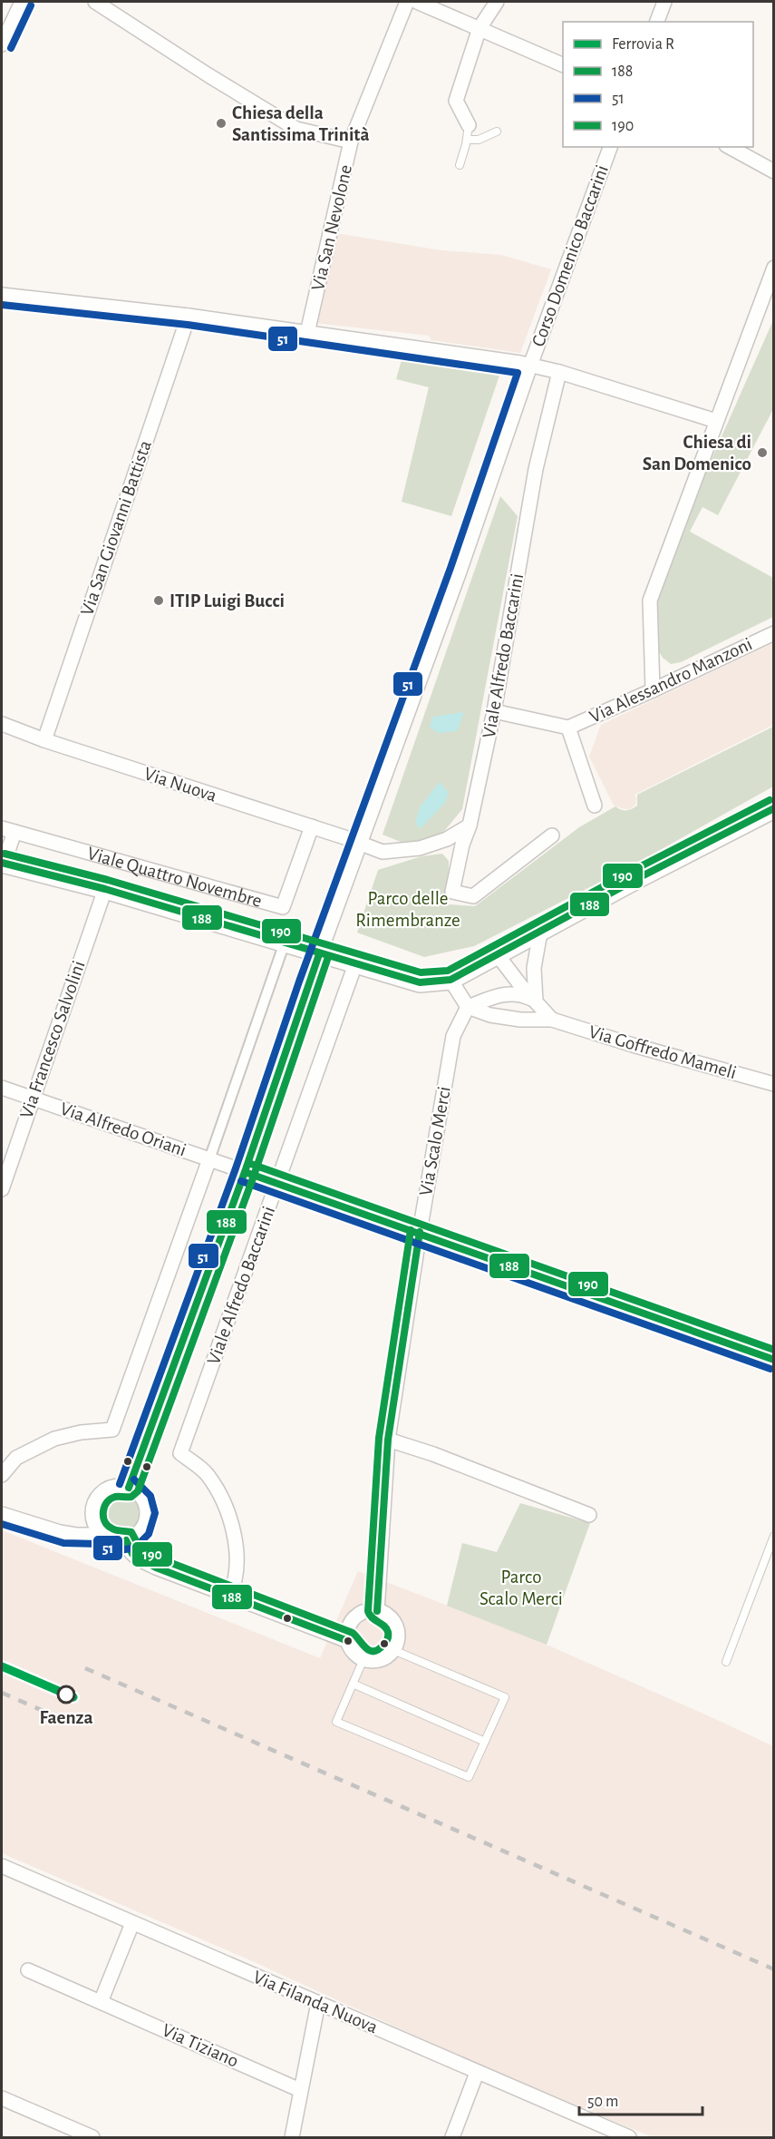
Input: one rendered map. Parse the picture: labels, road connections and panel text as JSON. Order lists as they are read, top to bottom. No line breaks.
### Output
{"streets":{"main road":["Viale Quattro Novembre"],"street":["Via San Nevolone","Corso Domenico Baccarini","Via San Giovanni Battista","Viale Alfredo Baccarini","Via Alessandro Manzoni","Via Nuova","Via Francesco Salvolini","Via Goffredo Mameli","Via Alfredo Oriani","Via Scalo Merci","Via Filanda Nuova","Via Tiziano"]},"crossings":[["Corso Domenico Baccarini","Viale Alfredo Baccarini"],["Via San Giovanni Battista","Via Nuova"],["Viale Alfredo Baccarini","Via Alessandro Manzoni"],["Viale Alfredo Baccarini","Via Nuova"],["Viale Alfredo Baccarini","Viale Quattro Novembre"],["Viale Alfredo Baccarini","Via Alfredo Oriani"],["Via Nuova","Viale Quattro Novembre"],["Viale Quattro Novembre","Via Francesco Salvolini"],["Via Francesco Salvolini","Via Alfredo Oriani"],["Via Goffredo Mameli","Via Scalo Merci"],["Via Alfredo Oriani","Via Scalo Merci"]],"parks":["Parco delle Rimembranze","Parco Scalo Merci"],"places":["Chiesa della Santissima Trinità","Chiesa di San Domenico","ITIP Luigi Bucci","Faenza"],"lines":["transit line 51","transit line 190","transit line 188","rail line R"],"legend":["Ferrovia R","188","51","190"],"scale_bar":"50 m"}
